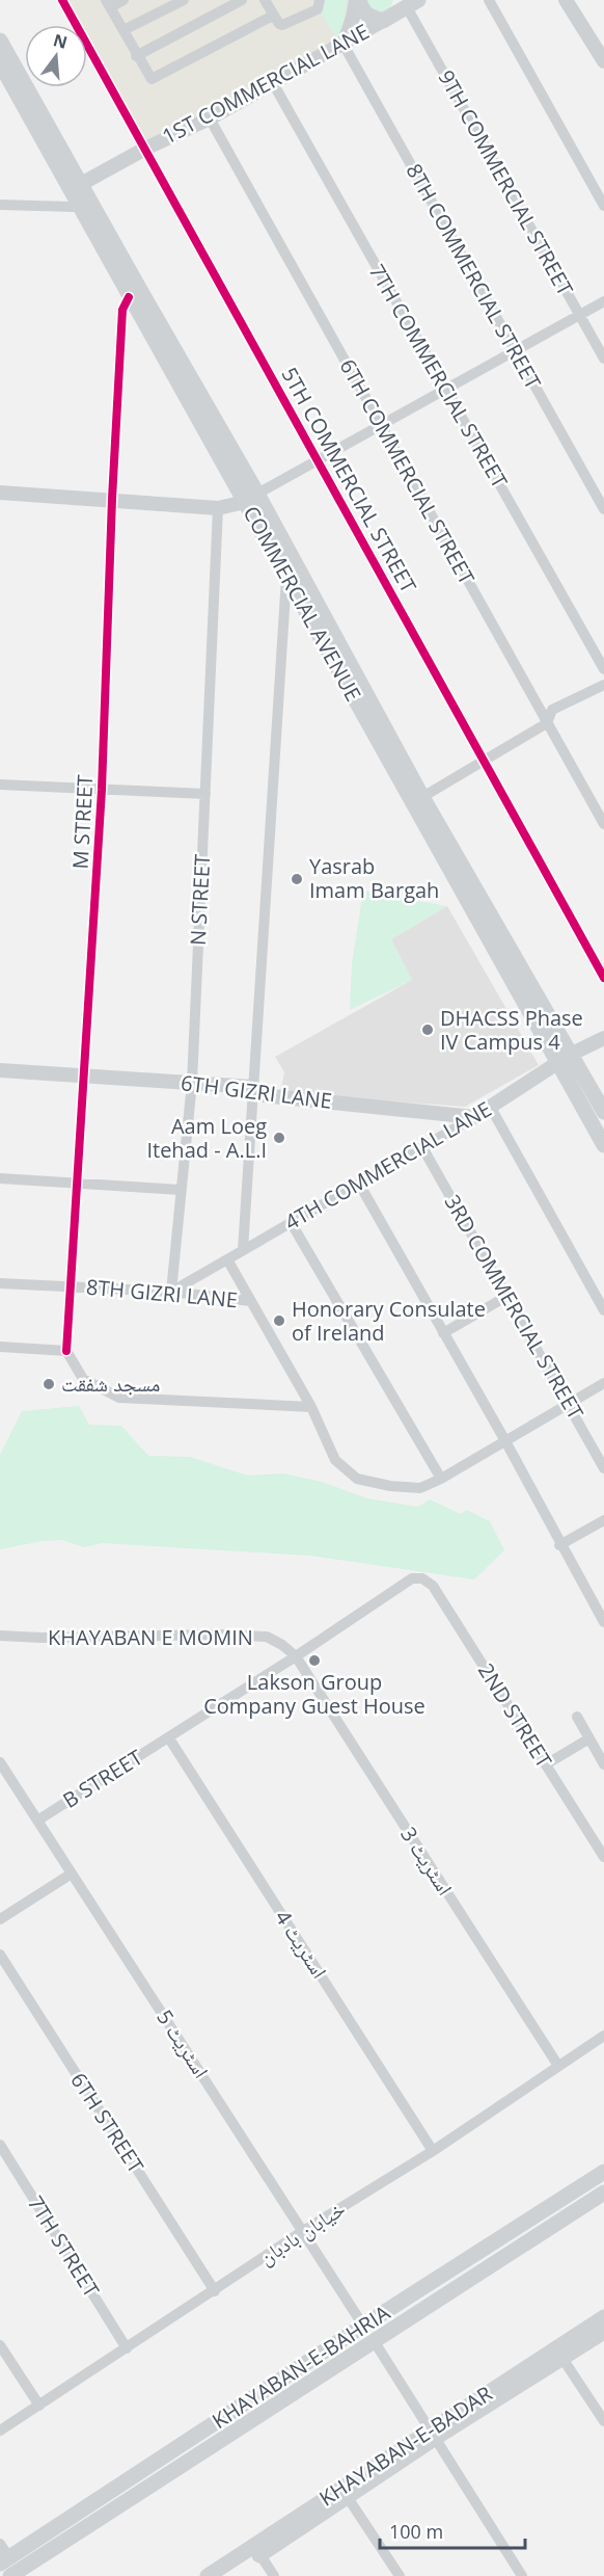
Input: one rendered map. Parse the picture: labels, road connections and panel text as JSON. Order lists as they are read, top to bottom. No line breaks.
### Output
{"streets":{"main road":["COMMERCIAL AVENUE","KHAYABAN-E-BAHRIA","KHAYABAN-E-BADAR"],"street":["1ST COMMERCIAL LANE","9TH COMMERCIAL STREET","8TH COMMERCIAL STREET","7TH COMMERCIAL STREET","6TH COMMERCIAL STREET","5TH COMMERCIAL STREET","M STREET","N STREET","6TH GIZRI LANE","4TH COMMERCIAL LANE","8TH GIZRI LANE","3RD COMMERCIAL STREET","KHAYABAN E MOMIN","2ND STREET","B STREET","اسٹریٹ 3","اسٹریٹ 4","اسٹریٹ 5","6TH STREET","خیابان بادبان","7TH STREET"]},"crossings":[["1ST COMMERCIAL LANE","8TH COMMERCIAL STREET"],["1ST COMMERCIAL LANE","7TH COMMERCIAL STREET"],["1ST COMMERCIAL LANE","6TH COMMERCIAL STREET"],["1ST COMMERCIAL LANE","5TH COMMERCIAL STREET"],["1ST COMMERCIAL LANE","COMMERCIAL AVENUE"],["COMMERCIAL AVENUE","M STREET"],["COMMERCIAL AVENUE","4TH COMMERCIAL LANE"],["M STREET","6TH GIZRI LANE"],["M STREET","8TH GIZRI LANE"],["N STREET","6TH GIZRI LANE"],["N STREET","4TH COMMERCIAL LANE"],["N STREET","8TH GIZRI LANE"],["6TH GIZRI LANE","4TH COMMERCIAL LANE"],["4TH COMMERCIAL LANE","8TH GIZRI LANE"],["4TH COMMERCIAL LANE","3RD COMMERCIAL STREET"],["KHAYABAN E MOMIN","2ND STREET"],["KHAYABAN E MOMIN","B STREET"],["KHAYABAN E MOMIN","اسٹریٹ 3"],["2ND STREET","B STREET"],["2ND STREET","اسٹریٹ 3"],["B STREET","اسٹریٹ 3"],["B STREET","اسٹریٹ 4"],["B STREET","اسٹریٹ 5"],["اسٹریٹ 3","خیابان بادبان"],["اسٹریٹ 4","خیابان بادبان"],["اسٹریٹ 5","خیابان بادبان"],["اسٹریٹ 5","KHAYABAN-E-BAHRIA"],["6TH STREET","خیابان بادبان"],["خیابان بادبان","7TH STREET"]],"places":["Yasrab Imam Bargah","DHACSS Phase IV Campus 4","Aam Loeg Itehad - A.L.I","Honorary Consulate of Ireland","مسجد شفقت","Lakson Group Company Guest House"],"scale_bar":"100 m","north":"top"}
